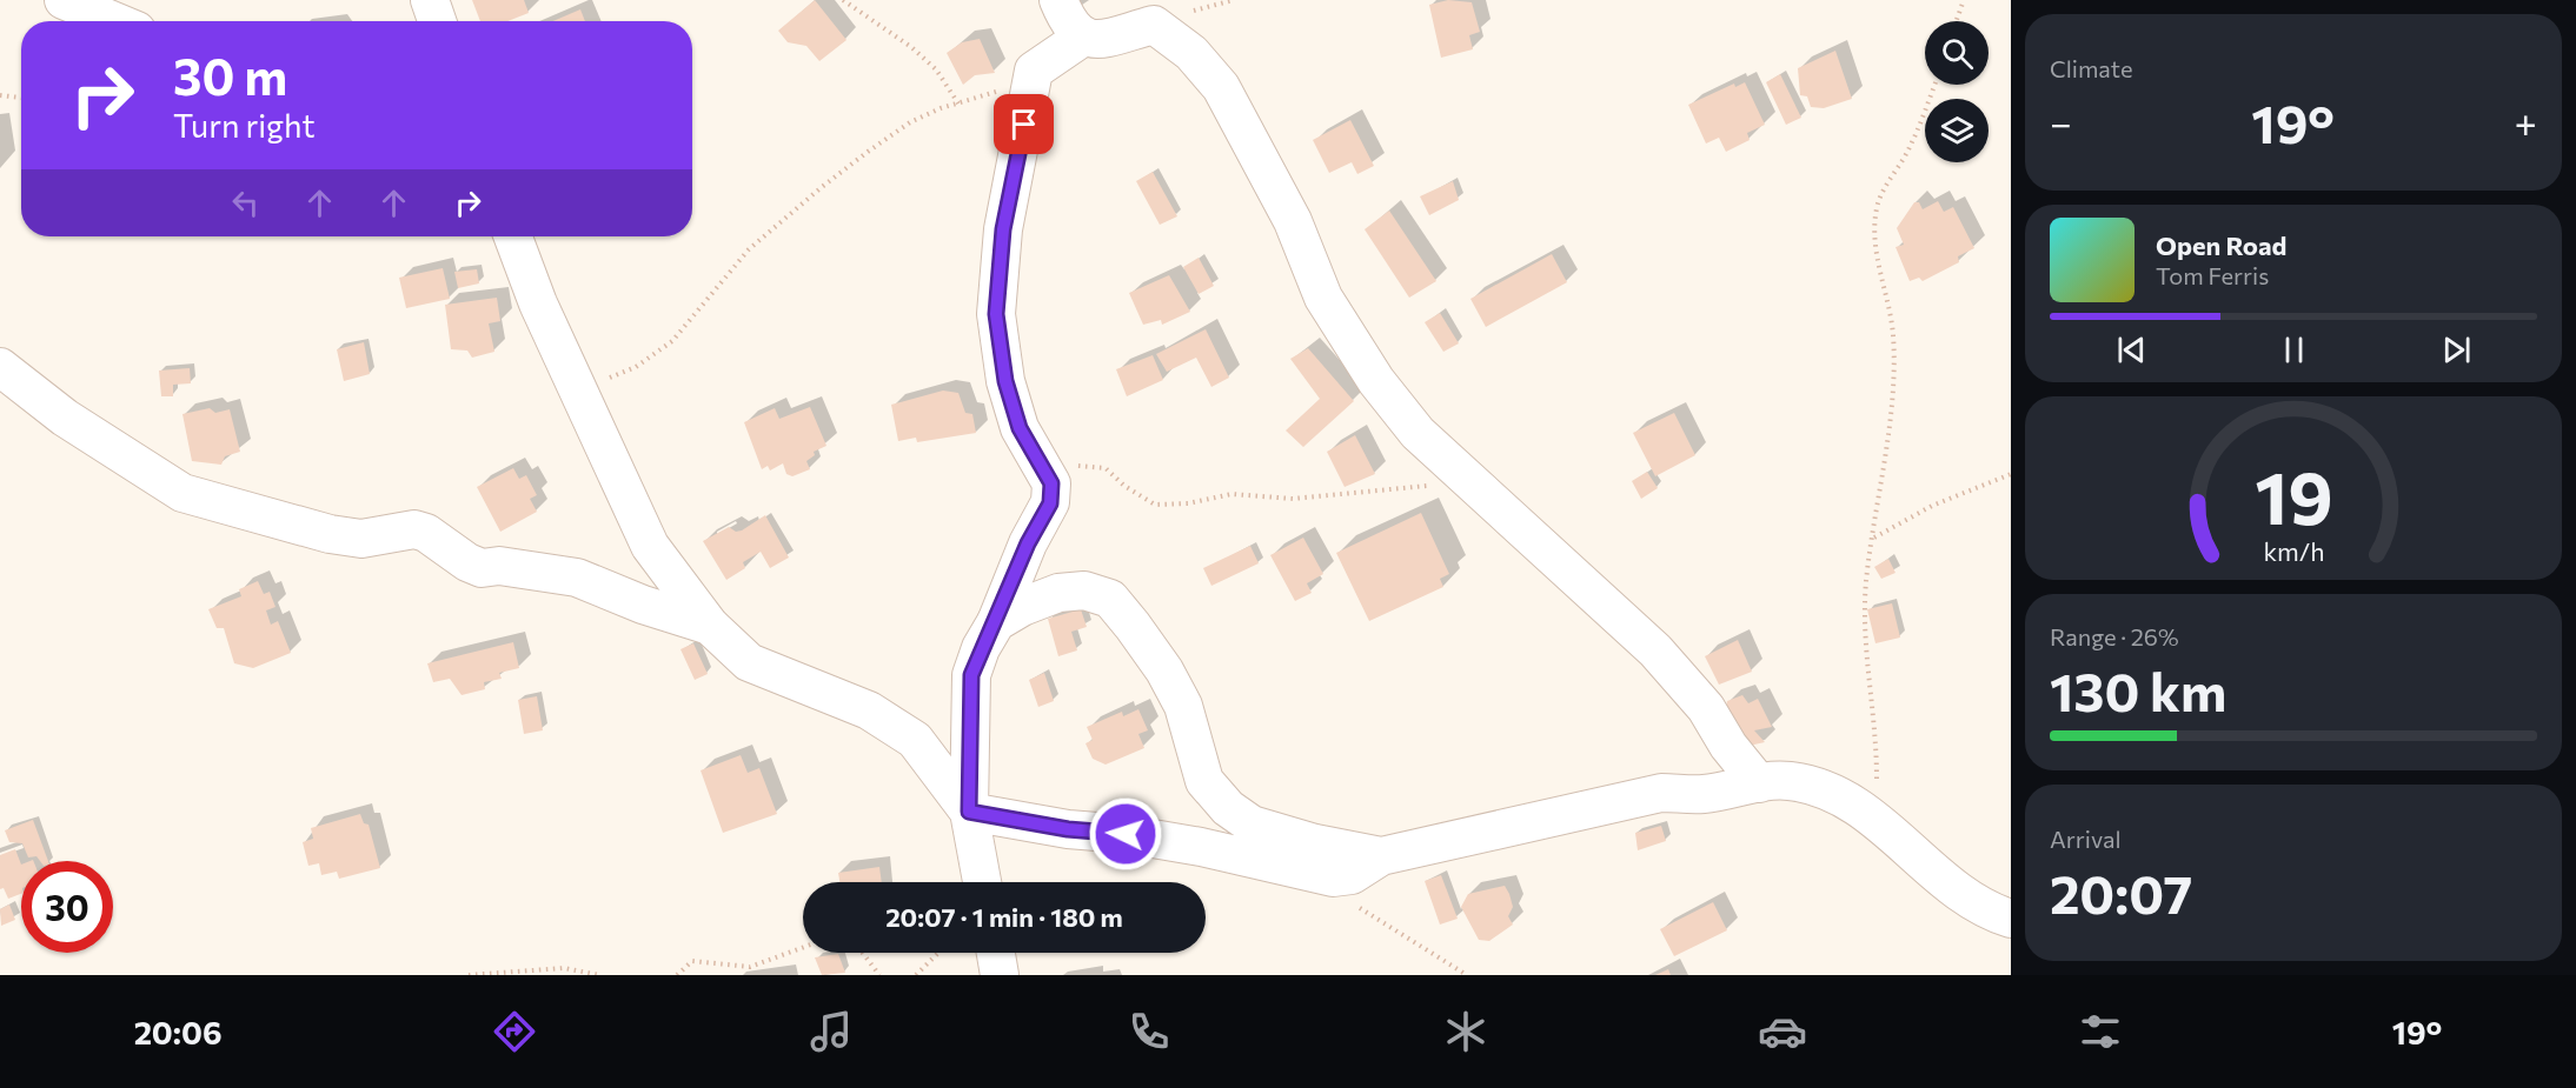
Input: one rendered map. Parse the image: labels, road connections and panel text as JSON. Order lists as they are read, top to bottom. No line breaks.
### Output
{"page":{"tile":["Climate",["Range · 26%","130 km"],["Arrival","20:07"]],"turn":["30 m","Turn right"],"heat":["−","19°","+"],"song":["Open Road","Tom Ferris"],"limit":"30","trip":"20:07 · 1 min · 180 m","tabs":["20:06","19°"],"gauge":["19","km/h"]}}
